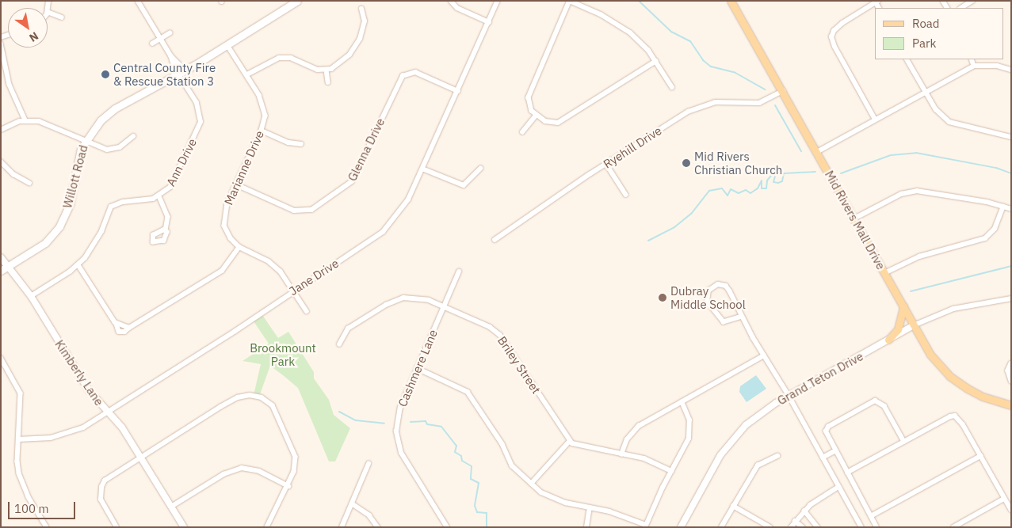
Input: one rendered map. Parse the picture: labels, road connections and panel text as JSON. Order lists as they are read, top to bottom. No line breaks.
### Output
{"streets":{"main road":["Willott Road","Mid Rivers Mall Drive"],"street":["Ryehill Drive","Glenna Drive","Ann Drive","Marianne Drive","Jane Drive","Briley Street","Cashmere Lane","Kimberly Lane","Grand Teton Drive"]},"crossings":[["Ryehill Drive","Mid Rivers Mall Drive"],["Glenna Drive","Marianne Drive"],["Glenna Drive","Jane Drive"],["Ann Drive","Willott Road"],["Ann Drive","Kimberly Lane"],["Marianne Drive","Willott Road"],["Marianne Drive","Jane Drive"],["Willott Road","Kimberly Lane"],["Mid Rivers Mall Drive","Grand Teton Drive"],["Jane Drive","Kimberly Lane"],["Briley Street","Cashmere Lane"]],"parks":["Brookmount Park"],"places":["Central County Fire & Rescue Station 3","Mid Rivers Christian Church","Dubray Middle School"],"legend":["Road","Park"],"scale_bar":"100 m","north":"bottom right"}
